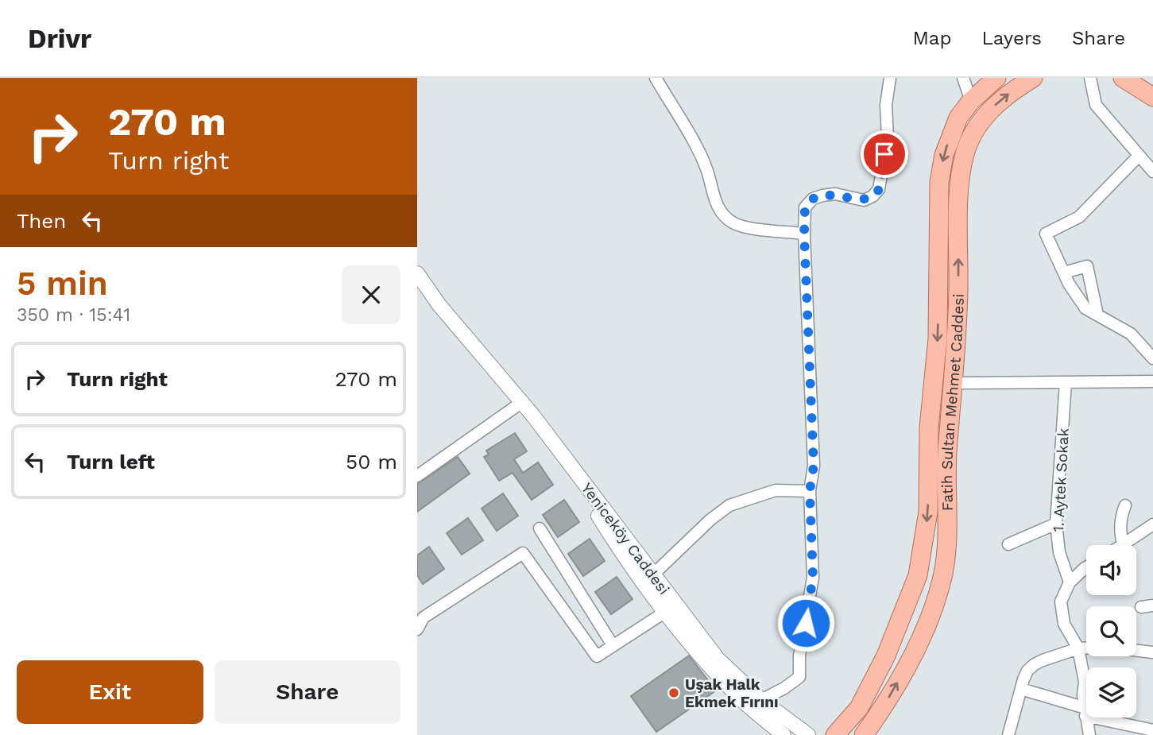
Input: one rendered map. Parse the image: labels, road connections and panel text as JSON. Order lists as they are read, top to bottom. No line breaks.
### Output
{"streets":{"main road":["Fatih Sultan Mehmet Caddesi"],"street":["1. Aytek Sokak","Yeniceköy Caddesi"]},"places":["Uşak Halk Ekmek Fırını"],"page":{"header":"Drivr","nav":["Map","Layers","Share"],"turn":["270 m","Turn right"],"then":"Then","heading":["5 min","350 m · 15:41"],"list":[{"name":"Turn right","value":"270 m"},{"name":"Turn left","value":"50 m"}],"buttons":["Exit","Share"]}}
